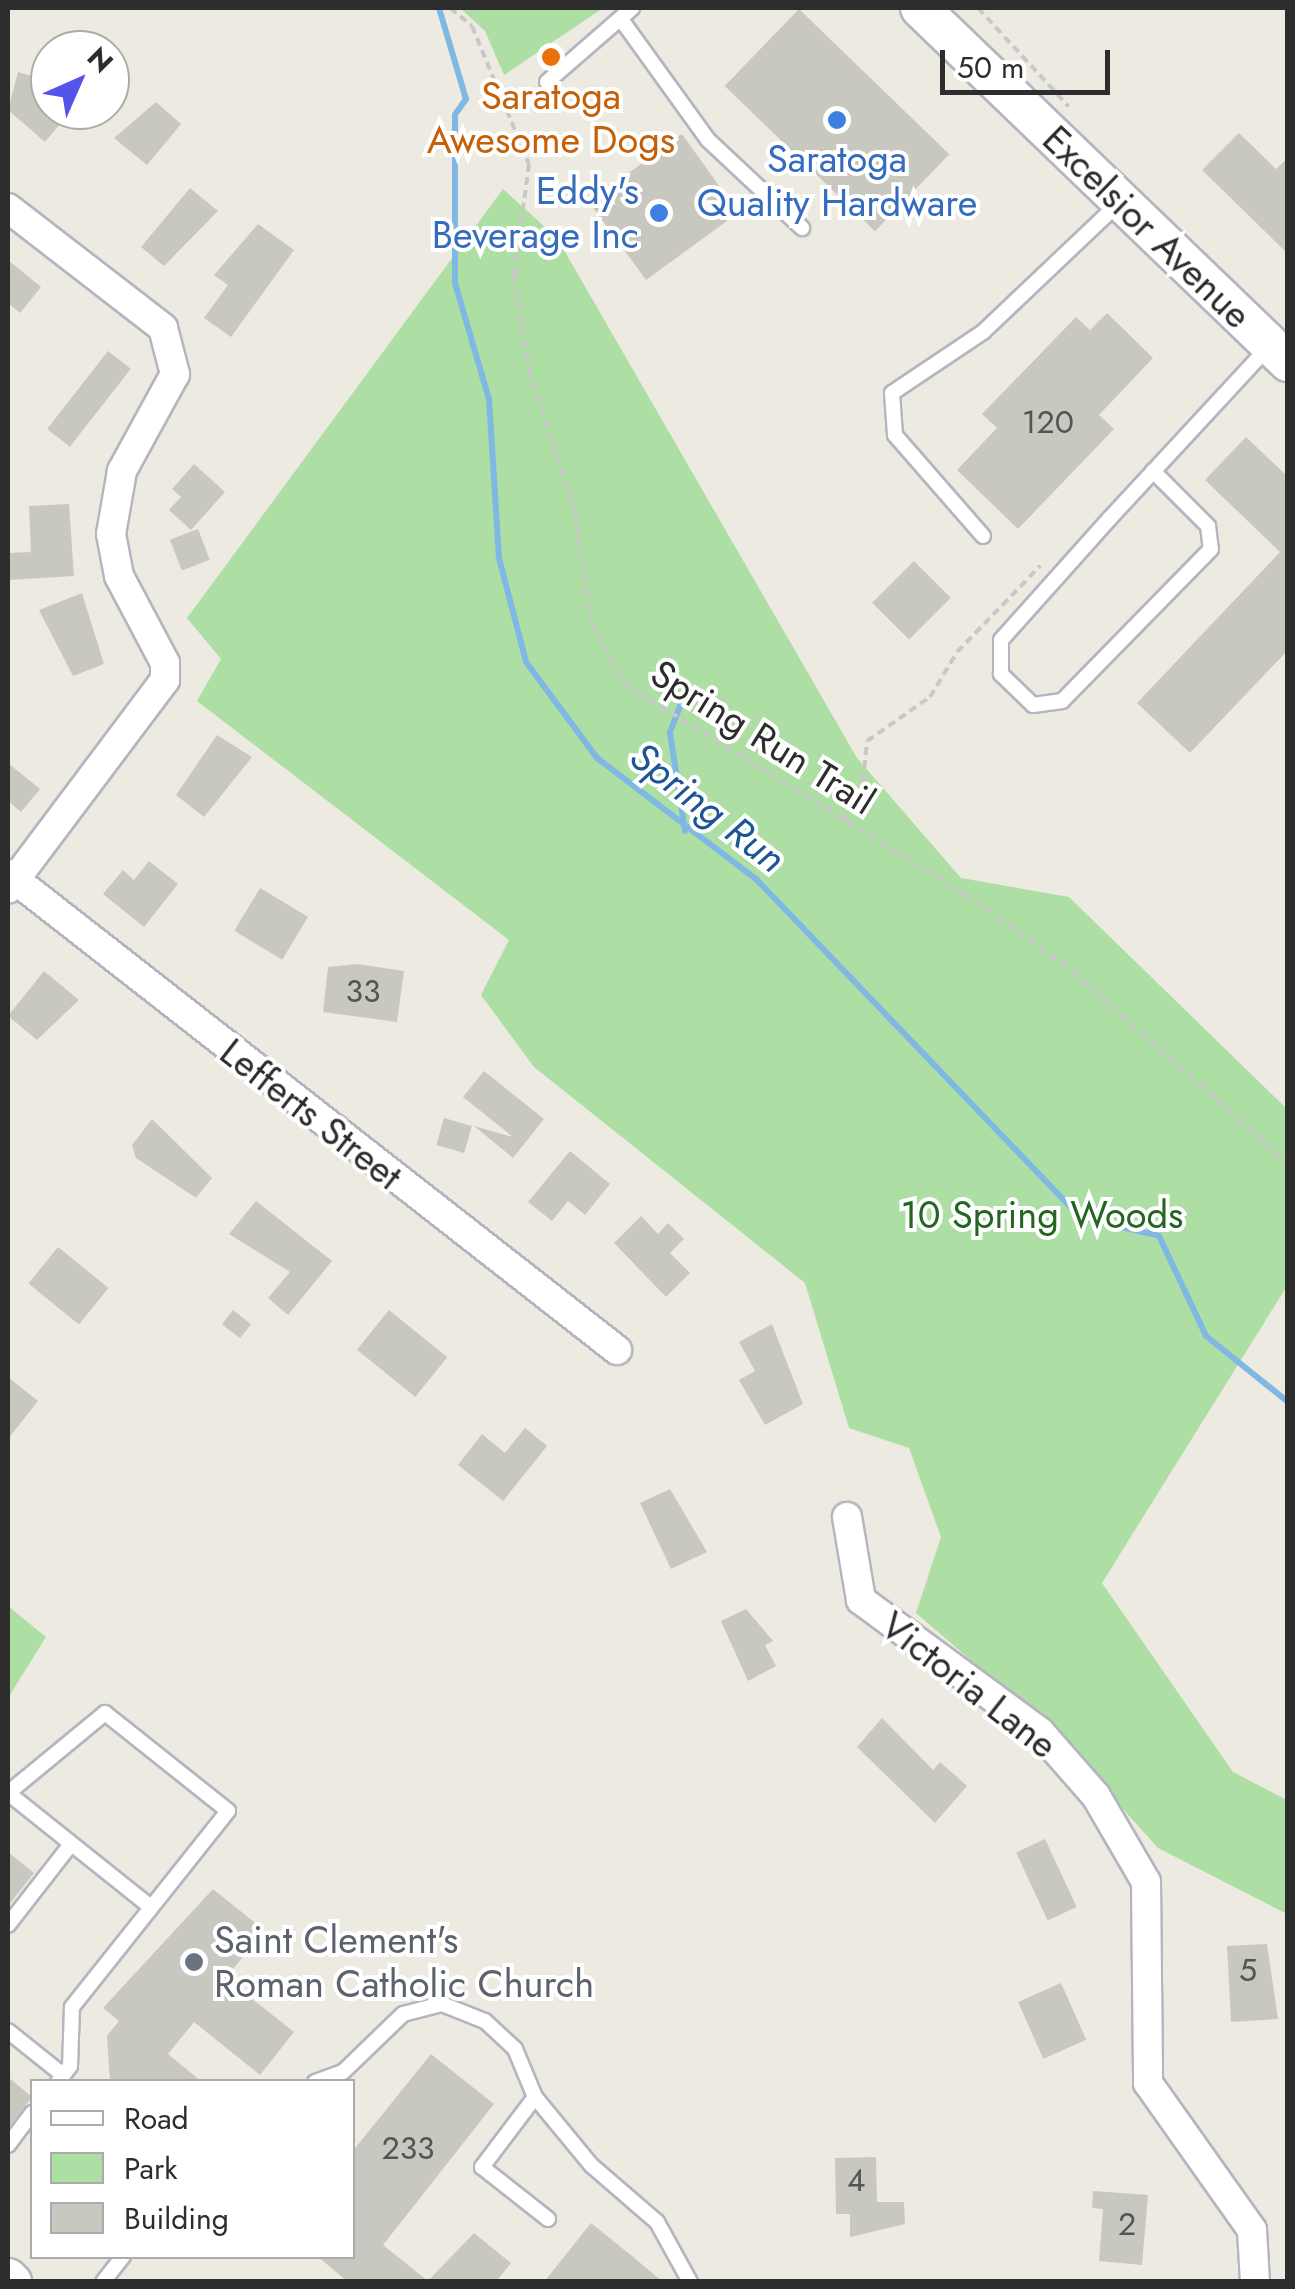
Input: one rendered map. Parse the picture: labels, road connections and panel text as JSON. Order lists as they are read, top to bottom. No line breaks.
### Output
{"streets":{"street":["Excelsior Avenue","Lefferts Street","Victoria Lane"],"path":["Spring Run Trail"]},"water":["Spring Run"],"parks":["10 Spring Woods"],"places":["Saratoga Awesome Dogs","Saratoga Quality Hardware","Eddy's Beverage Inc","Saint Clement's Roman Catholic Church"],"house_numbers":["120","33","5","233","4","2"],"legend":["Road","Park","Building"],"scale_bar":"50 m","north":"top right"}
